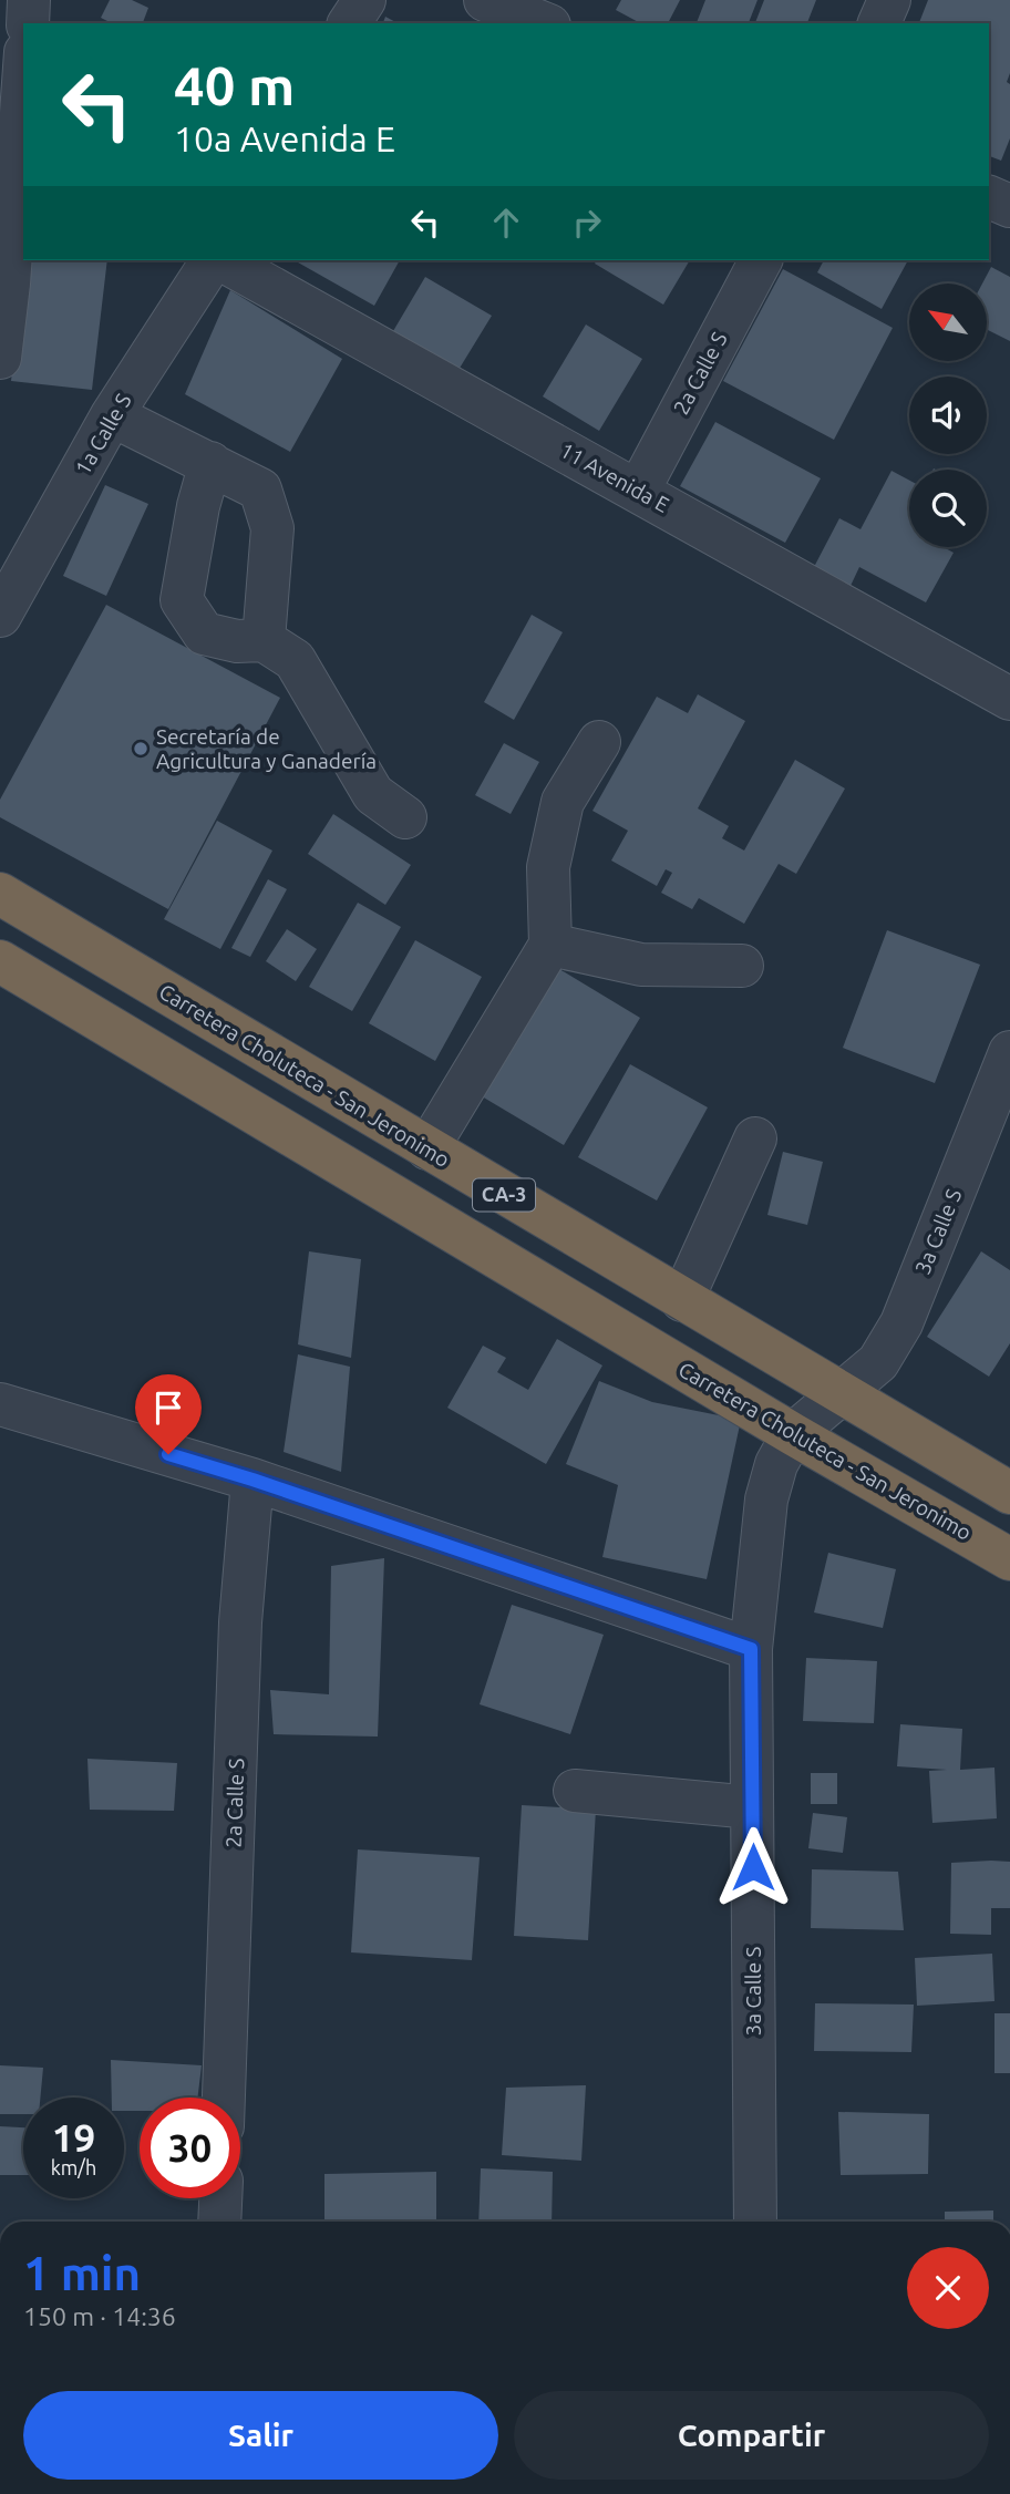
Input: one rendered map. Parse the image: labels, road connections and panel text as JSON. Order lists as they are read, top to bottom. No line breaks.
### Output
{"streets":{"highway":["Carretera Choluteca - San Jeronimo","CA-3"],"street":["2a Calle S","1a Calle S","11 Avenida E","3a Calle S"]},"crossings":[["2a Calle S","11 Avenida E"],["Carretera Choluteca - San Jeronimo","3a Calle S"]],"places":["Secretaría de Agricultura y Ganadería"],"north":"top left","page":{"turn":["40 m","10a Avenida E"],"speed":"19 km/h","limit":"30","heading":["1 min","150 m · 14:36"],"buttons":["Salir","Compartir"]}}
